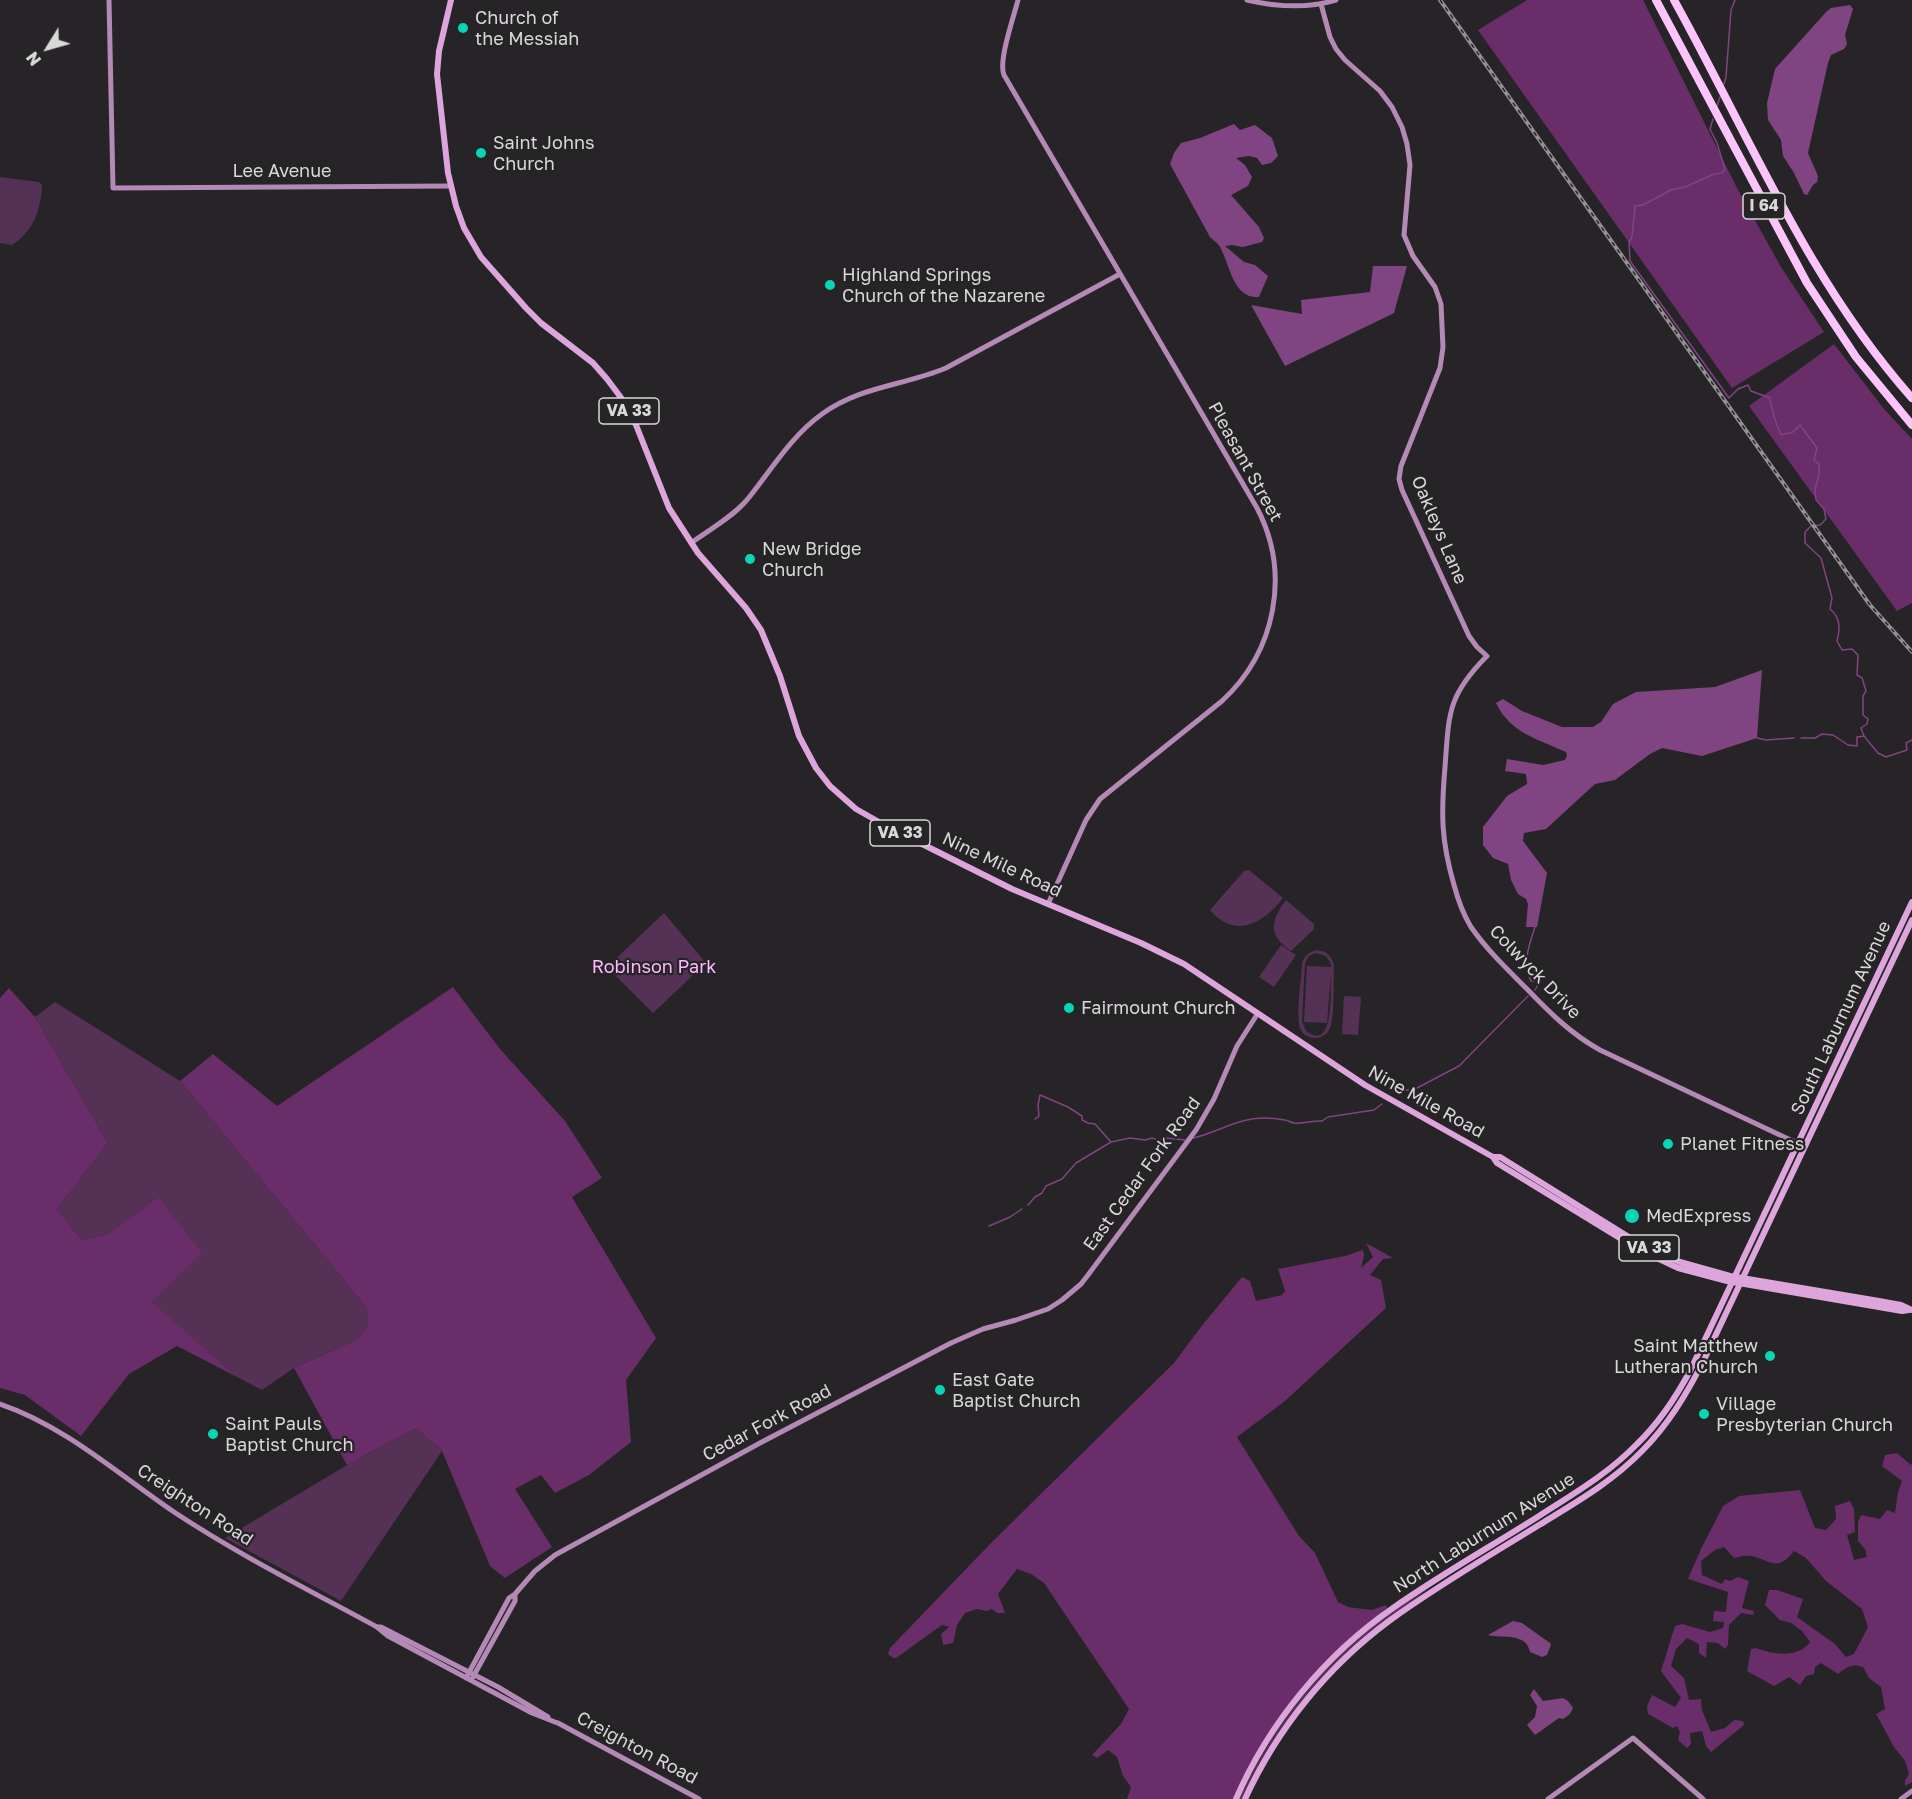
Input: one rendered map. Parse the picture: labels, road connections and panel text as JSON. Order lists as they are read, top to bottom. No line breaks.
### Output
{"streets":{"highway":["I 64"],"main road":["VA 33","Nine Mile Road","South Laburnum Avenue","North Laburnum Avenue"],"street":["Lee Avenue","Pleasant Street","Oakleys Lane","Colwyck Drive","East Cedar Fork Road","Cedar Fork Road","Creighton Road"]},"crossings":[["Lee Avenue","VA 33"],["Lee Avenue","Nine Mile Road"],["VA 33","Nine Mile Road"],["Pleasant Street","Nine Mile Road"],["Oakleys Lane","Colwyck Drive"],["Nine Mile Road","South Laburnum Avenue"],["Nine Mile Road","East Cedar Fork Road"],["Nine Mile Road","North Laburnum Avenue"],["Colwyck Drive","South Laburnum Avenue"],["South Laburnum Avenue","North Laburnum Avenue"],["East Cedar Fork Road","Cedar Fork Road"],["Cedar Fork Road","Creighton Road"]],"parks":["Robinson Park"],"places":["Church of the Messiah","Saint Johns Church","Highland Springs Church of the Nazarene","New Bridge Church","Fairmount Church","Planet Fitness","MedExpress","Saint Matthew Lutheran Church","East Gate Baptist Church","Village Presbyterian Church","Saint Pauls Baptist Church"],"north":"bottom left"}
